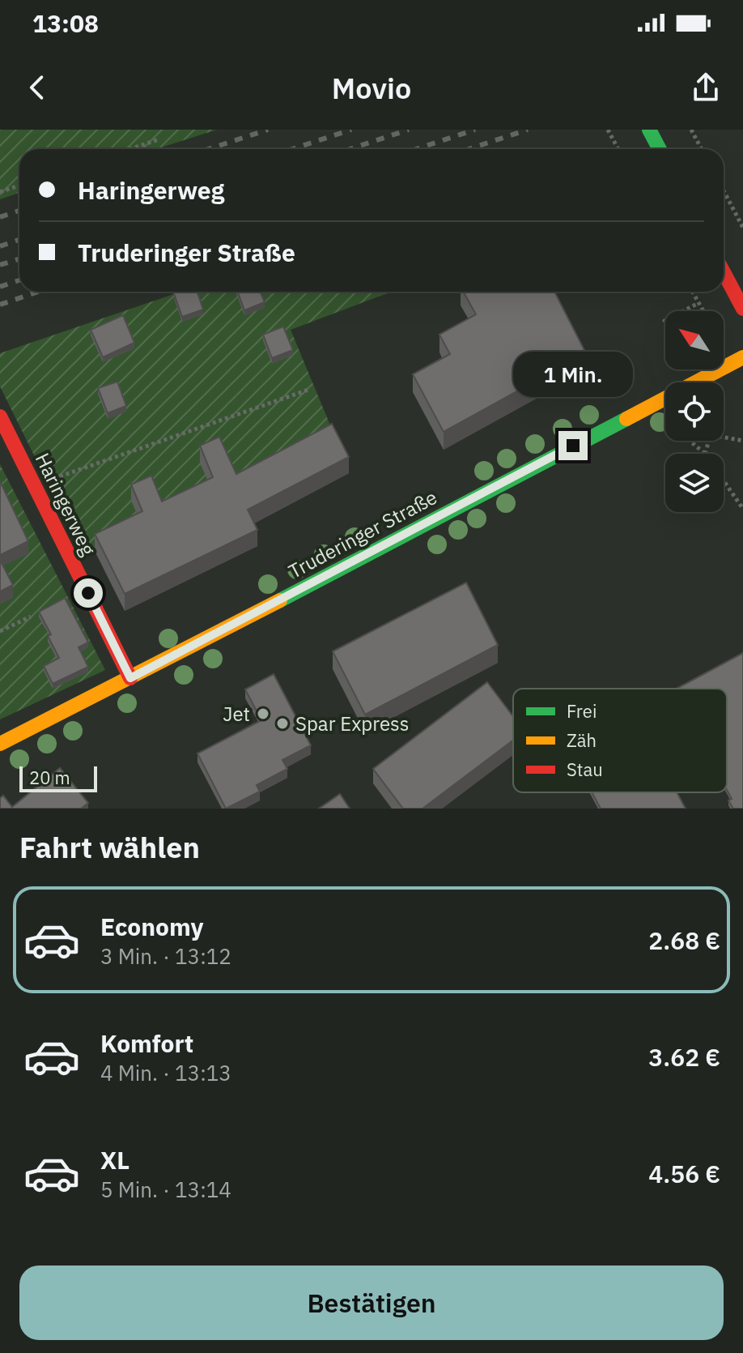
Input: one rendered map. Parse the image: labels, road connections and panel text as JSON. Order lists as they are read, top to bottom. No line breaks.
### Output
{"streets":{"street":["Haringerweg","Truderinger Straße"]},"crossings":[["Haringerweg","Truderinger Straße"]],"places":["Jet","Spar Express"],"legend":["Frei","Zäh","Stau"],"scale_bar":"20 m","north":"top left","page":{"status":"13:08","header":"Movio","banner":["Haringerweg","Truderinger Straße"],"bubble":"1 Min.","scale":"20 m","heading":"Fahrt wählen","list":[{"name":"Economy","note":"3 Min. · 13:12","value":"2.68 €"},{"name":"Komfort","note":"4 Min. · 13:13","value":"3.62 €"},{"name":"XL","note":"5 Min. · 13:14","value":"4.56 €"}],"buttons":"Bestätigen"}}
